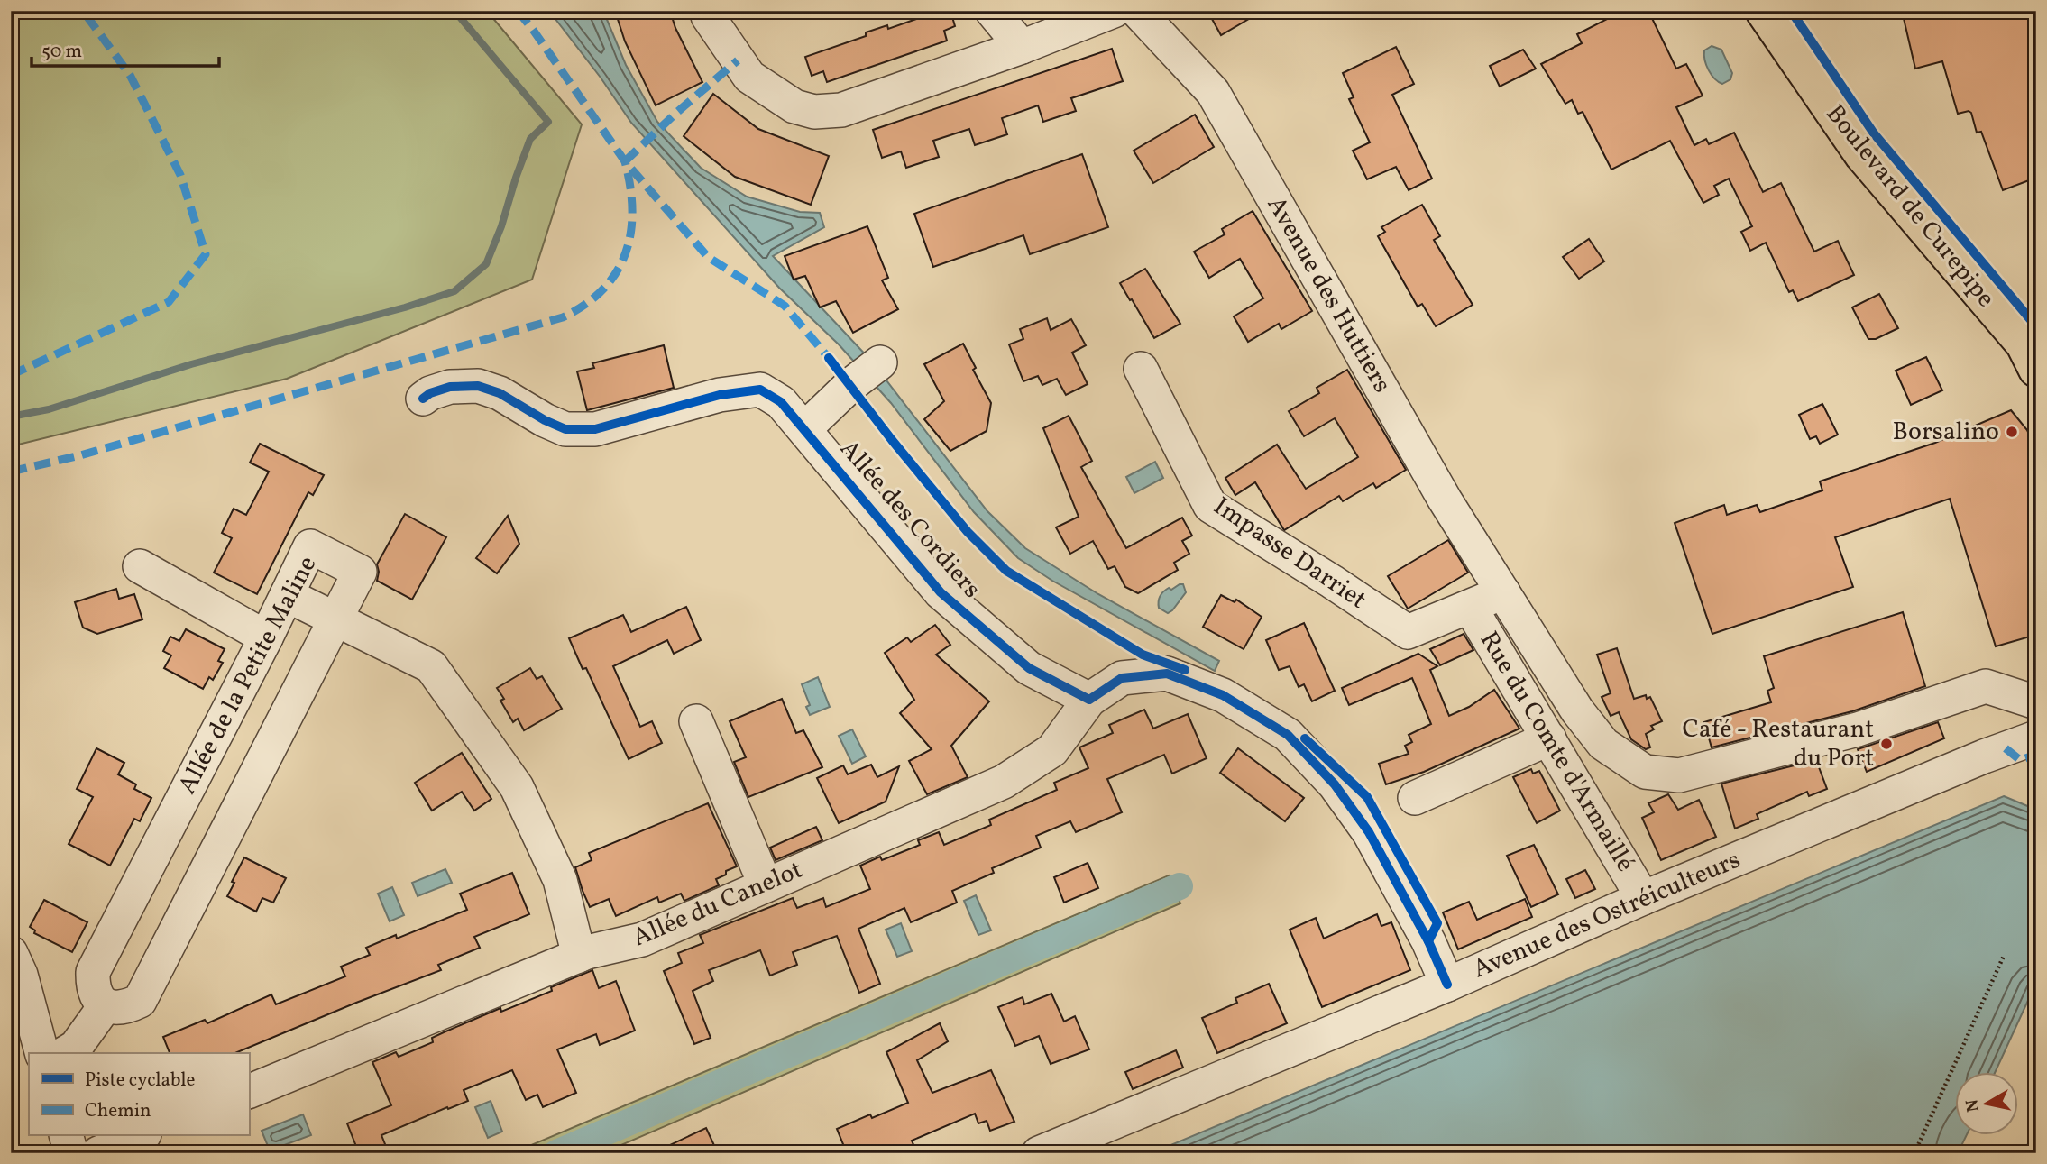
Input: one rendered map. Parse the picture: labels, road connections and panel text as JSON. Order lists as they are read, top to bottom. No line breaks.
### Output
{"streets":{"main road":["Boulevard de Curepipe"],"street":["Avenue des Huttiers","Allée des Cordiers","Impasse Darriet","Allée de la Petite Maline","Rue du Comte d'Armaillé","Allée du Canelot","Avenue des Ostréiculteurs"]},"crossings":[["Avenue des Huttiers","Impasse Darriet"],["Allée des Cordiers","Allée du Canelot"],["Impasse Darriet","Rue du Comte d'Armaillé"],["Rue du Comte d'Armaillé","Avenue des Ostréiculteurs"]],"places":["Borsalino","Café - Restaurant du Port"],"legend":["Piste cyclable","Chemin"],"scale_bar":"50 m","north":"left"}
